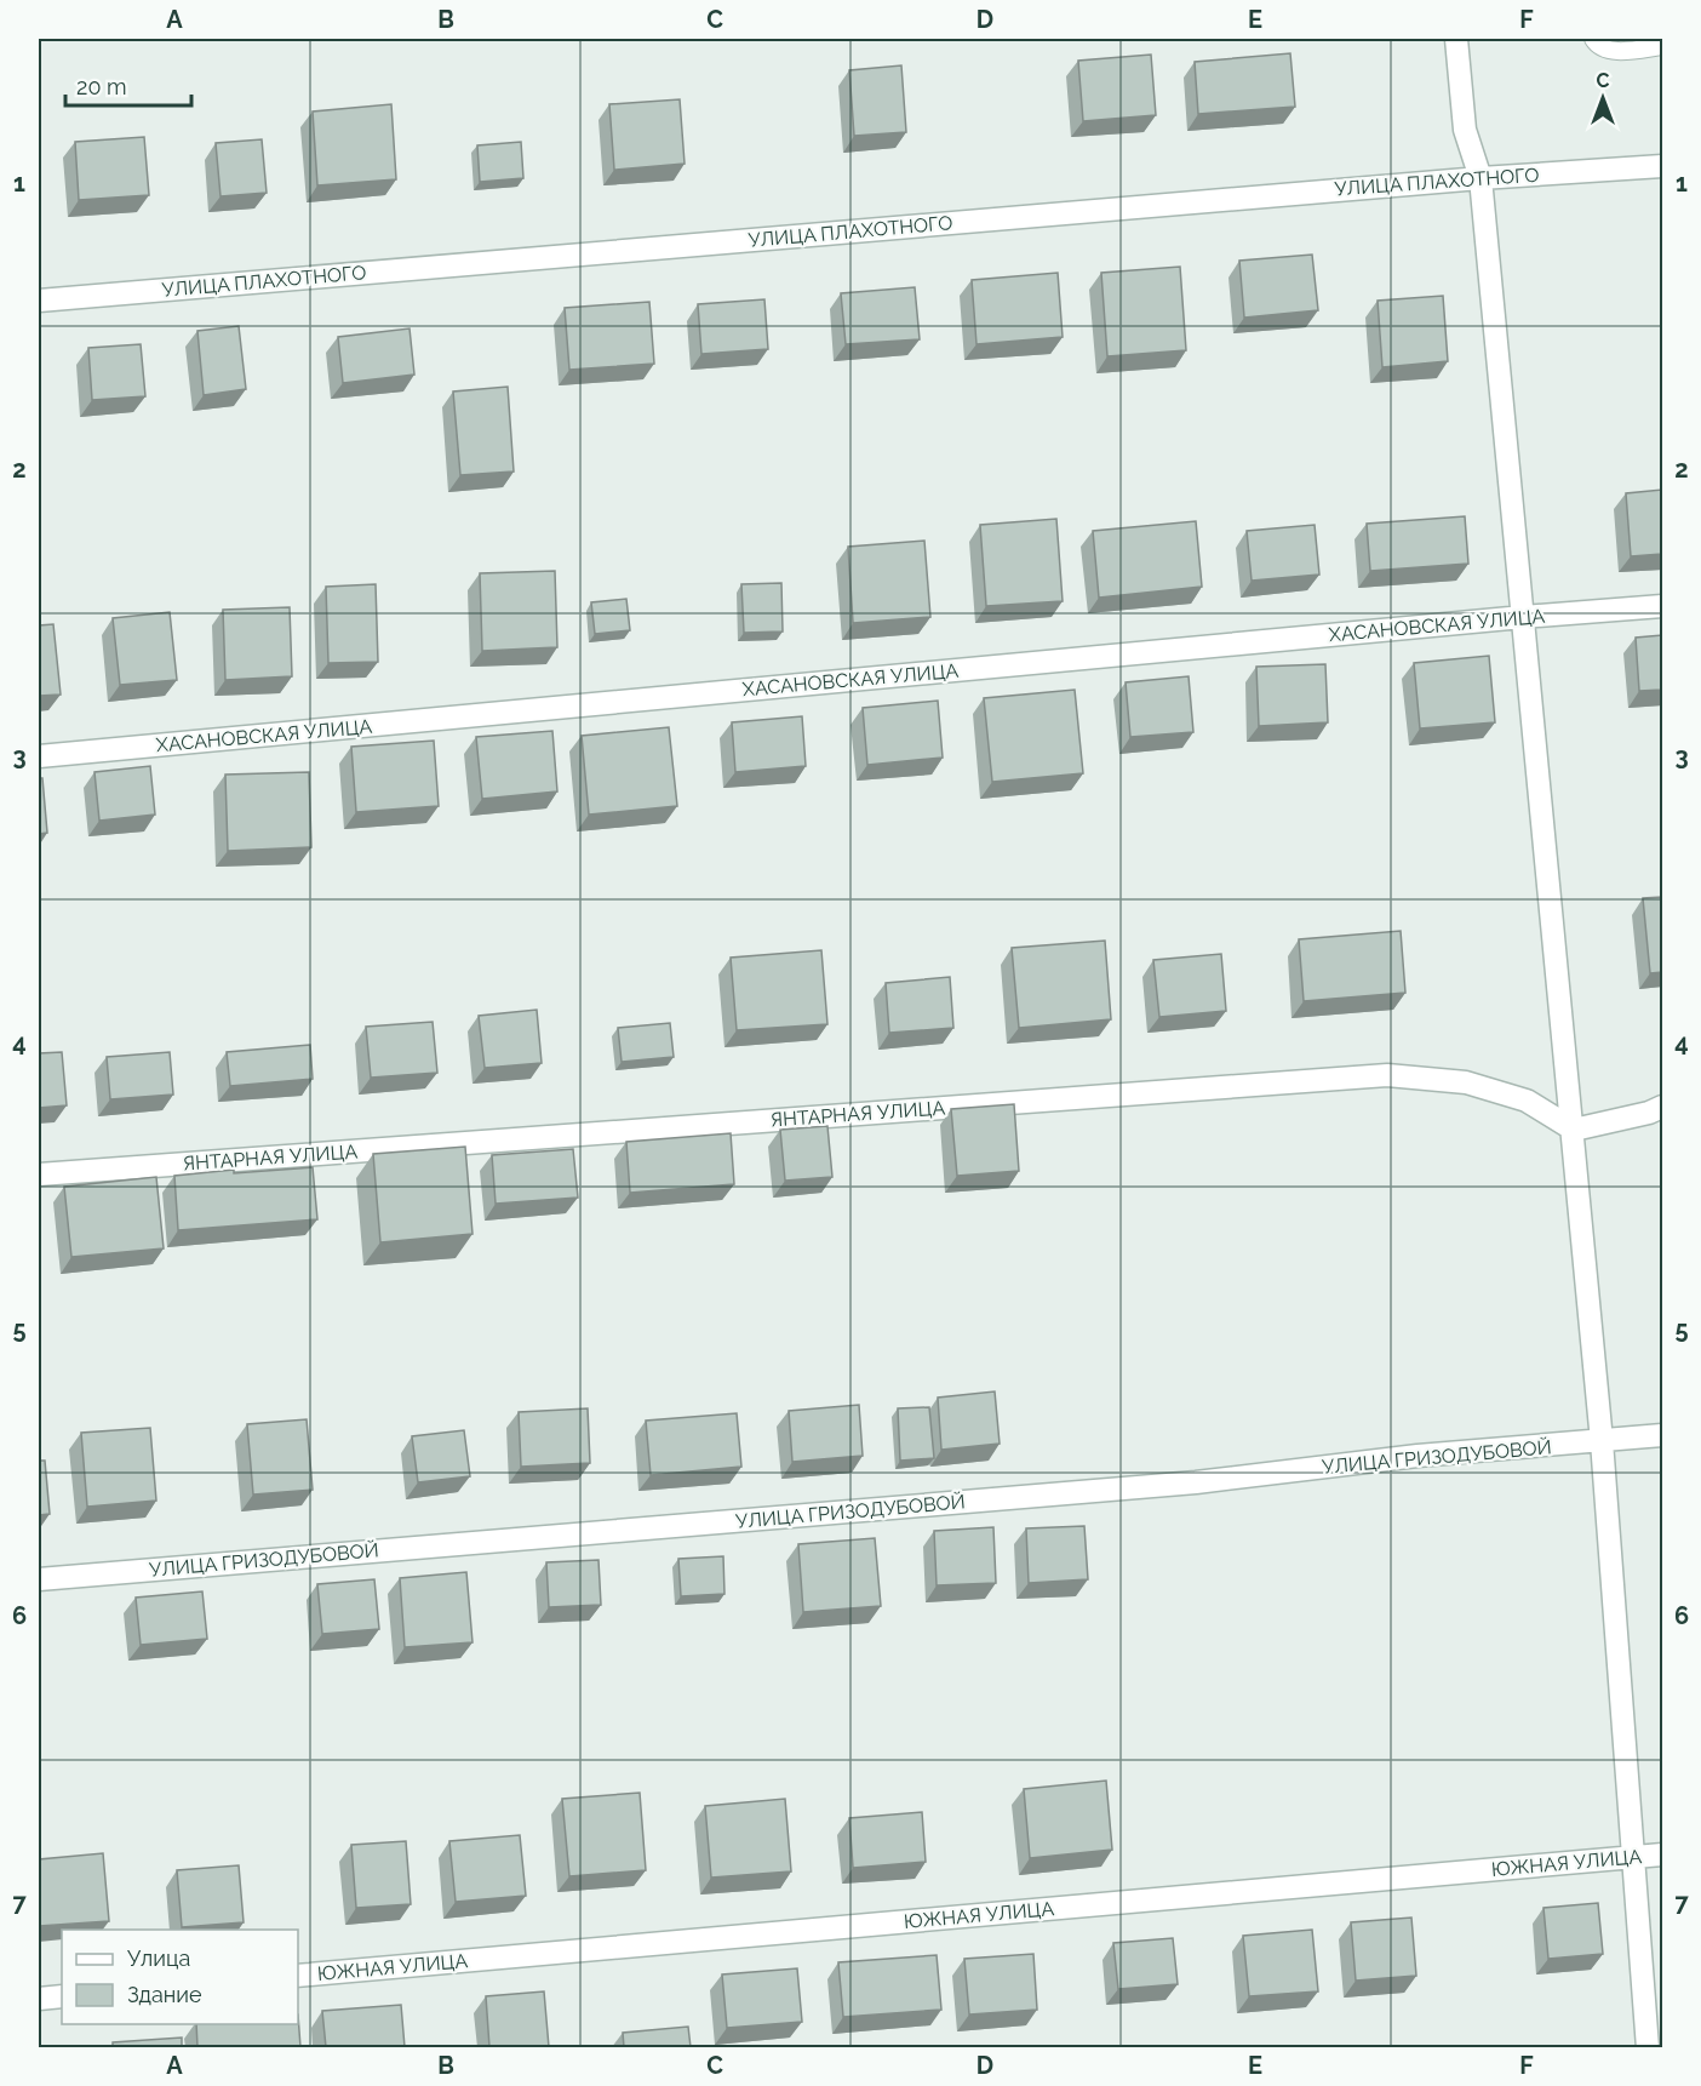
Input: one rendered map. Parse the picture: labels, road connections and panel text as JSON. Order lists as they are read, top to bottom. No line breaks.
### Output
{"streets":{"street":["УЛИЦА ПЛАХОТНОГО","ХАСАНОВСКАЯ УЛИЦА","ЯНТАРНАЯ УЛИЦА","УЛИЦА ГРИЗОДУБОВОЙ","ЮЖНАЯ УЛИЦА"]},"legend":["Улица","Здание"],"scale_bar":"20 m","north":"top","grid":{"columns":["A","B","C","D","E","F"],"rows":["1","2","3","4","5","6","7"]}}
